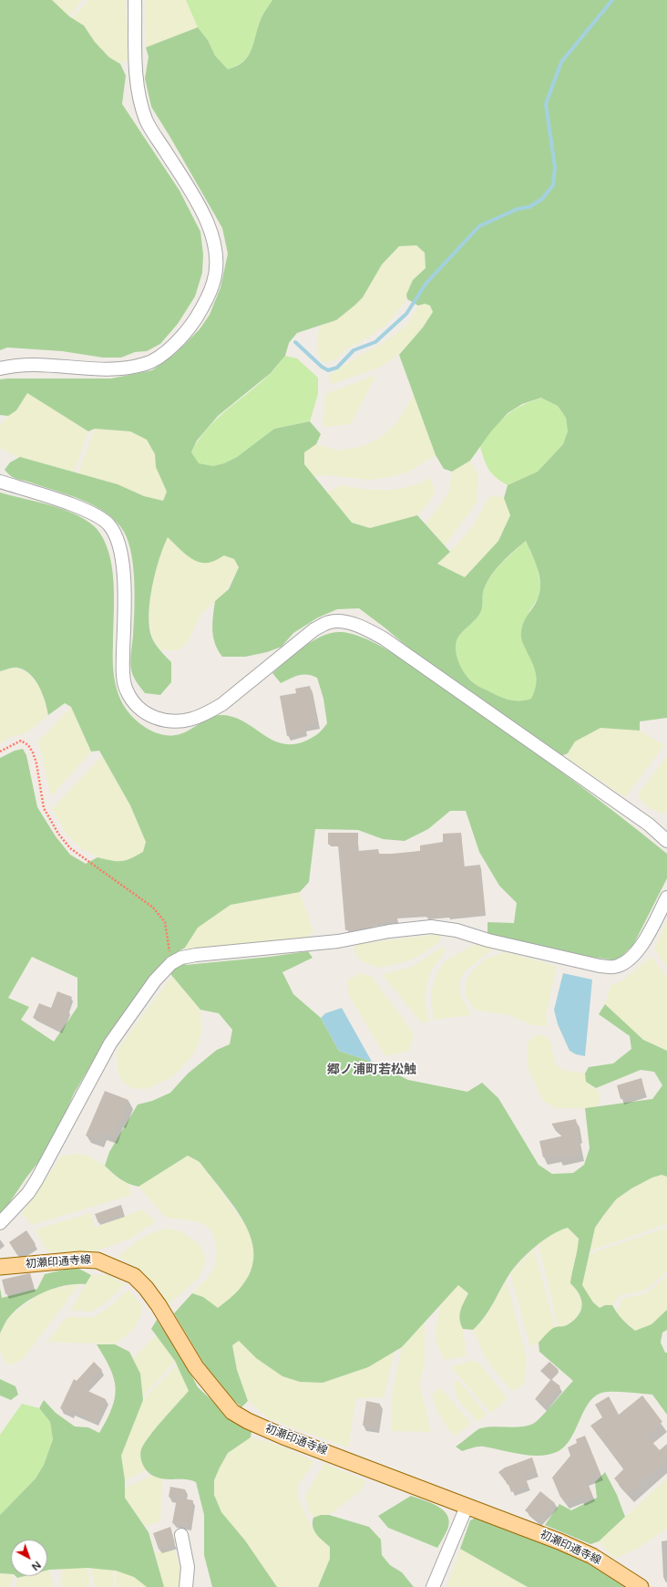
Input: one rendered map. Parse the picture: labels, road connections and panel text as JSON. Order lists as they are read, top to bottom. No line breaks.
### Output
{"streets":{"main road":["初瀬印通寺線"]},"districts":["郷ノ浦町若松触"],"north":"bottom right"}
